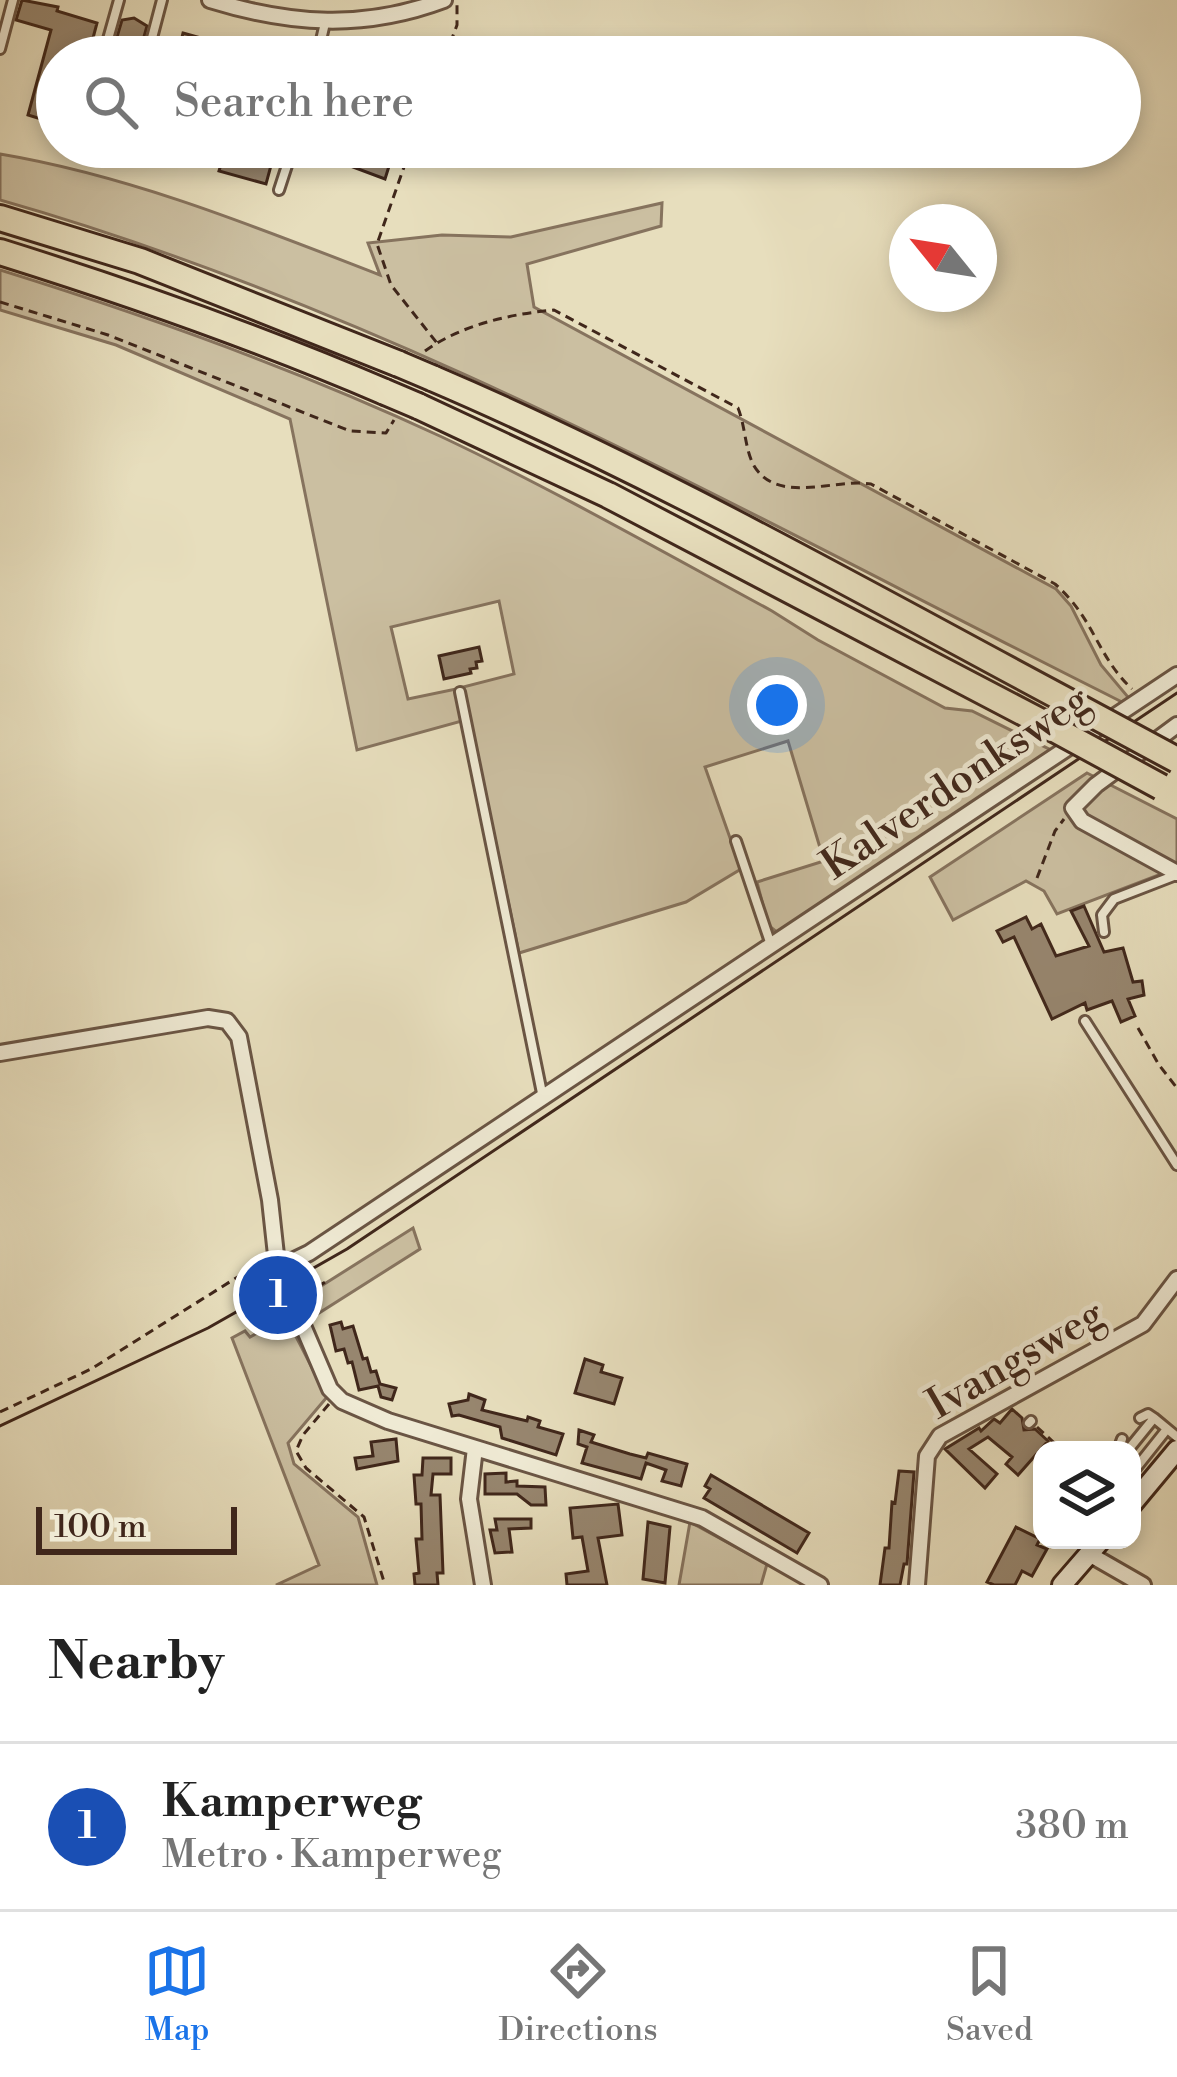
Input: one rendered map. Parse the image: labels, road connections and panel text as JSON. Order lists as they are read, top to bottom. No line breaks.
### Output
{"streets":{"street":["Kalverdonksweg","Ivangsweg"]},"scale_bar":"100 m","north":"top left","page":{"search":"Search here","pins":"1","scale":"100 m","heading":"Nearby","list":[{"mark":"1","name":"Kamperweg","note":"Metro · Kamperweg","value":"380 m"}],"nav":["Map","Directions","Saved"]}}
